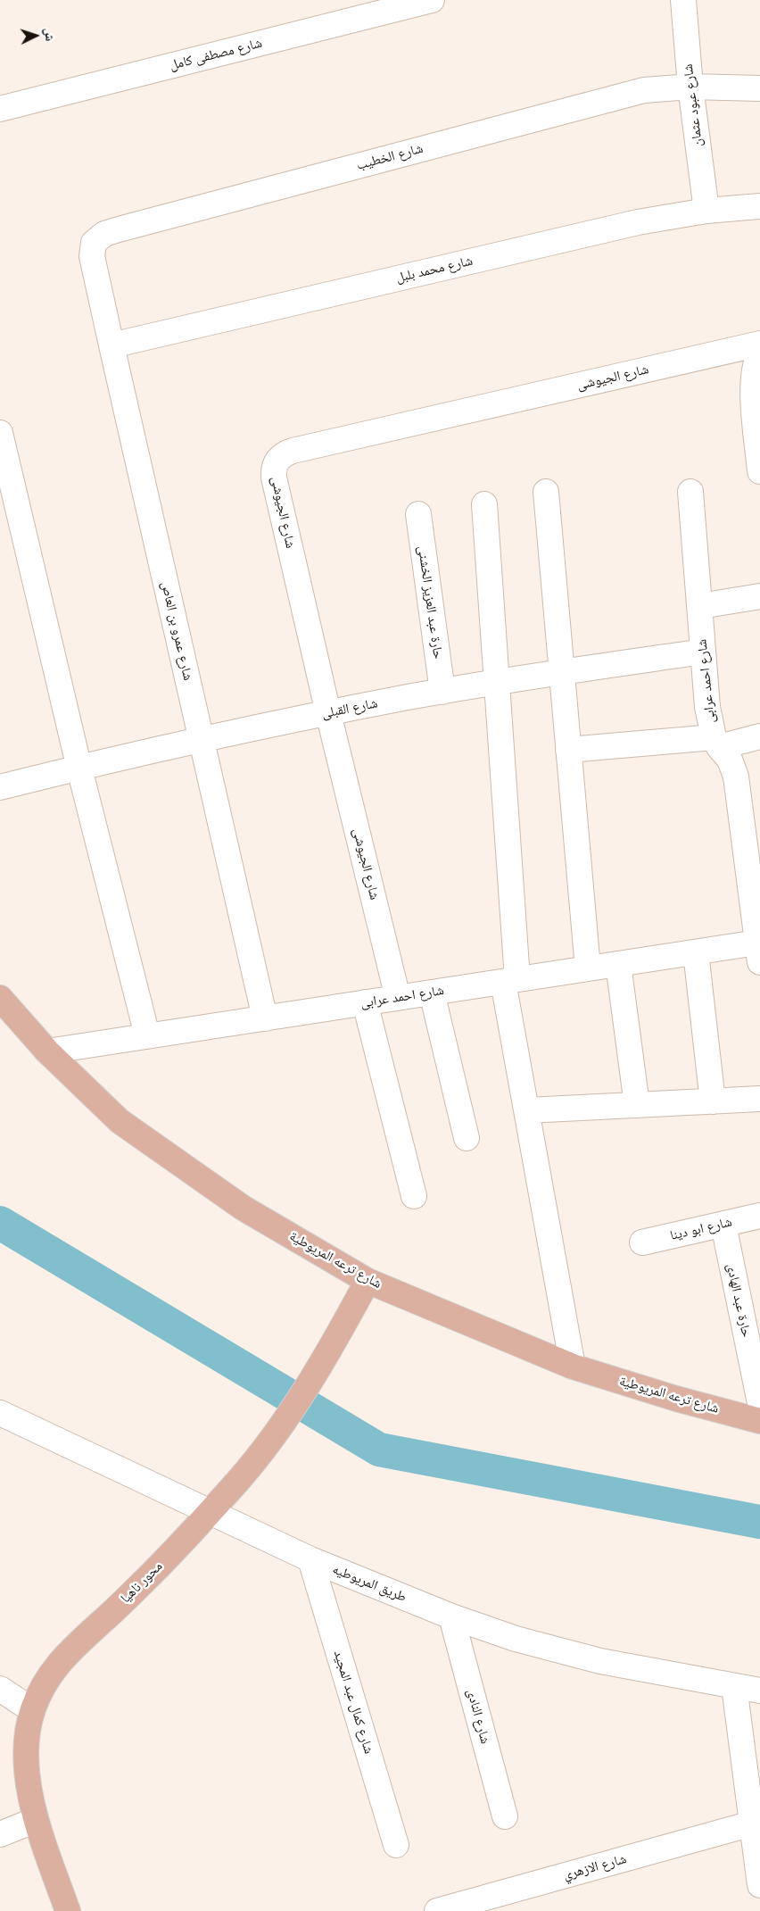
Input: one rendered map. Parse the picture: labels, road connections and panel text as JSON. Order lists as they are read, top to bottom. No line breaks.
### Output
{"streets":{"main road":["شارع ترعه المريوطية","محور ناهيا"],"street":["شارع مصطفى كامل","شارع عبود عثمان","شارع الخطيب","شارع محمد بلبل","شارع الجيوشى","حارة عبد العزيز الخشنى","شارع عمرو بن العاص","شارع احمد عرابى","شارع القبلى","شارع ابو دينا","حارة عبد الهادى","طريق المريوطيه","شارع كمال عبد المجيد","شارع النادى","شارع الازهري"]},"crossings":[["شارع عبود عثمان","شارع الخطيب"],["شارع عبود عثمان","شارع محمد بلبل"],["شارع الخطيب","شارع عمرو بن العاص"],["شارع محمد بلبل","شارع عمرو بن العاص"],["شارع الجيوشى","شارع احمد عرابى"],["شارع الجيوشى","شارع القبلى"],["حارة عبد العزيز الخشنى","شارع القبلى"],["شارع عمرو بن العاص","شارع احمد عرابى"],["شارع عمرو بن العاص","شارع القبلى"],["شارع احمد عرابى","شارع القبلى"],["شارع احمد عرابى","شارع ترعه المريوطية"],["شارع ابو دينا","حارة عبد الهادى"],["شارع ترعه المريوطية","محور ناهيا"],["محور ناهيا","طريق المريوطيه"],["طريق المريوطيه","شارع كمال عبد المجيد"],["طريق المريوطيه","شارع النادى"]],"north":"right"}
